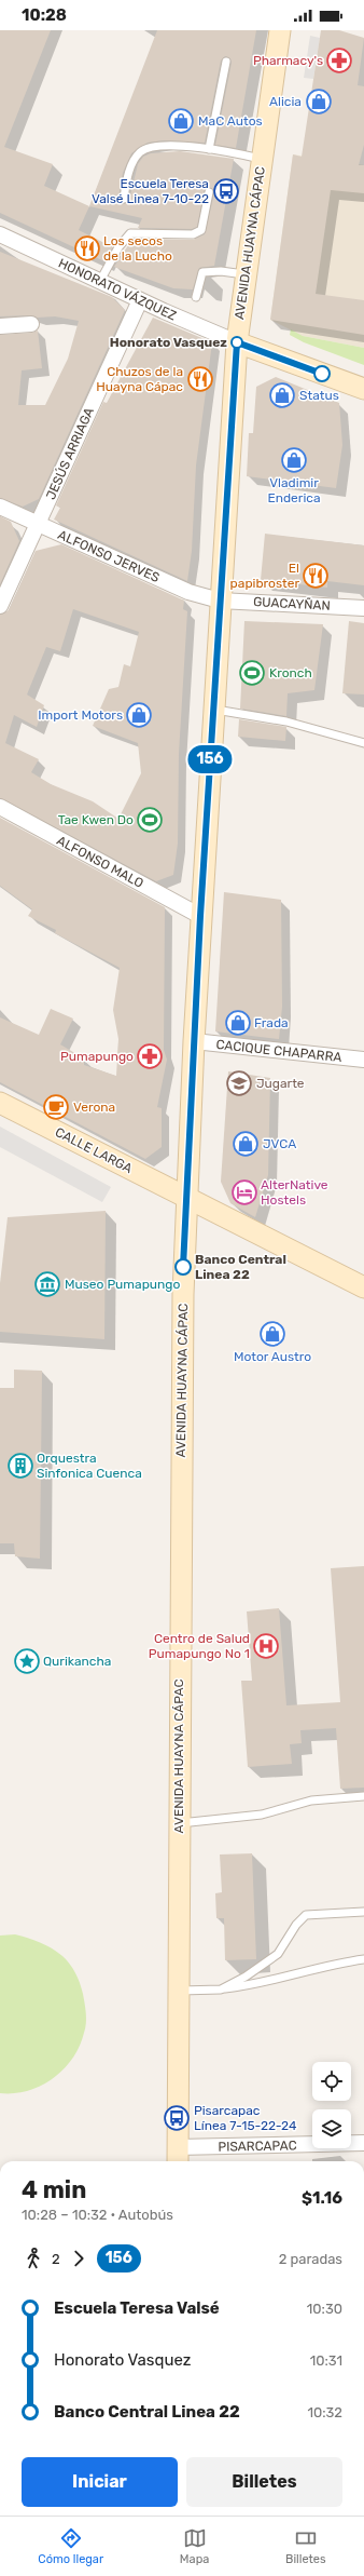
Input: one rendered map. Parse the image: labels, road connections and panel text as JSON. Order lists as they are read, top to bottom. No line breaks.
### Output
{"streets":{"street":["AVENIDA HUAYNA CÁPAC","HONORATO VÁZQUEZ","JESÚS ARRIAGA","ALFONSO JERVES","GUACAYÑAN","ALFONSO MALO","CACIQUE CHAPARRA","CALLE LARGA","PISARCAPAC"]},"crossings":[["AVENIDA HUAYNA CÁPAC","HONORATO VÁZQUEZ"],["AVENIDA HUAYNA CÁPAC","ALFONSO JERVES"],["AVENIDA HUAYNA CÁPAC","GUACAYÑAN"],["AVENIDA HUAYNA CÁPAC","ALFONSO MALO"],["AVENIDA HUAYNA CÁPAC","CACIQUE CHAPARRA"],["AVENIDA HUAYNA CÁPAC","CALLE LARGA"],["AVENIDA HUAYNA CÁPAC","PISARCAPAC"],["HONORATO VÁZQUEZ","JESÚS ARRIAGA"],["JESÚS ARRIAGA","ALFONSO JERVES"],["ALFONSO JERVES","GUACAYÑAN"]],"places":{"pharmacy":["Pharmacy's","Pumapungo"],"shop":["Alicia","MaC Autos","Status","Vladimir Enderica","Import Motors","Frada","JVCA","Motor Austro"],"bus stop":["Escuela Teresa Valsé Linea 7-10-22","Pisarcapac Línea 7-15-22-24"],"restaurant":["Los secos de la Lucho","Chuzos de la Huayna Cápac","El papibroster"],"other":["Honorato Vasquez","Banco Central Linea 22"],"sports":["Kronch","Tae Kwen Do"],"school or university":["Jugarte"],"cafe":["Verona"],"hotel":["AlterNative Hostels"],"museum":["Museo Pumapungo"],"building":["Orquestra Sinfonica Cuenca"],"hospital":["Centro de Salud Pumapungo No 1"],"place":["Qurikancha"]},"lines":["bus line 156"],"page":{"status":"10:28","on_map":"156","heading":["4 min","10:28 – 10:32 · Autobús","$1.16"],"legs":["2","156","2 paradas"],"list":[{"name":"Escuela Teresa Valsé","value":"10:30"},{"name":"Honorato Vasquez","value":"10:31"},{"name":"Banco Central Linea 22","value":"10:32"}],"buttons":["Iniciar","Billetes"],"tabs":["Cómo llegar","Mapa","Billetes"]}}
